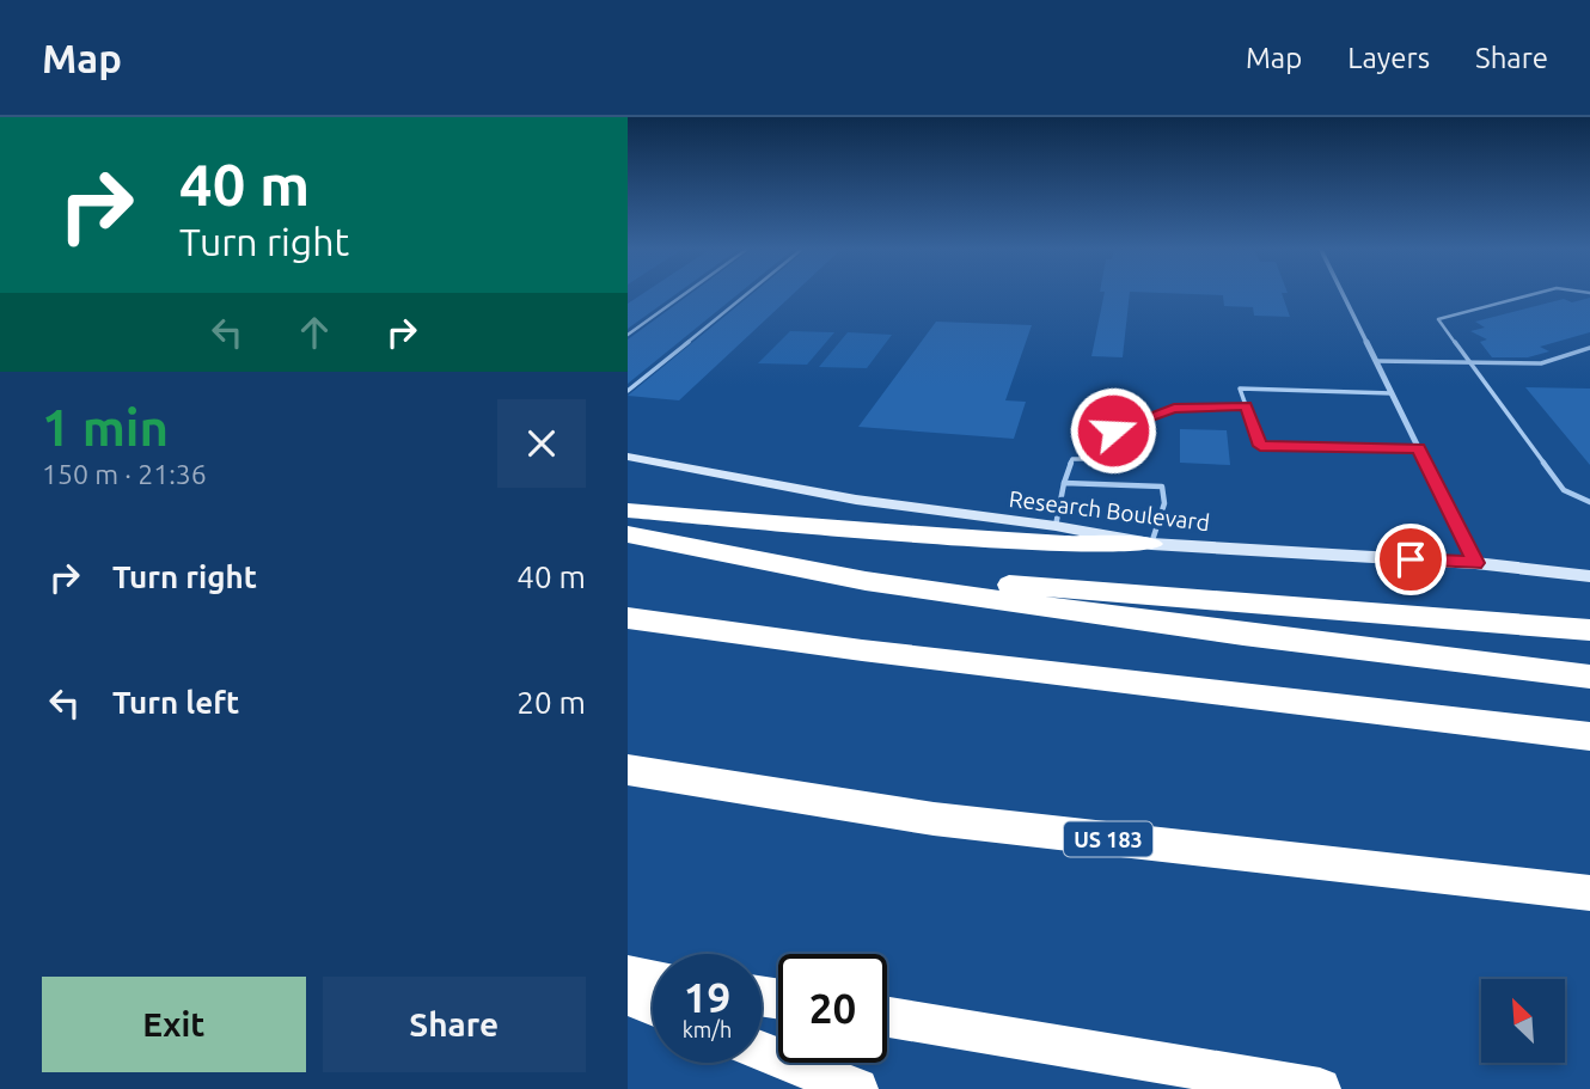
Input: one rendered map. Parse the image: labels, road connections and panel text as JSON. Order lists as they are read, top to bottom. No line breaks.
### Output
{"streets":{"highway":["US 183"],"main road":["Research Boulevard"]},"north":"top left","page":{"header":"Map","nav":["Map","Layers","Share"],"turn":["40 m","Turn right"],"heading":["1 min","150 m · 21:36"],"list":[{"name":"Turn right","value":"40 m"},{"name":"Turn left","value":"20 m"}],"speed":"19 km/h","limit":"20","buttons":["Exit","Share"]}}
